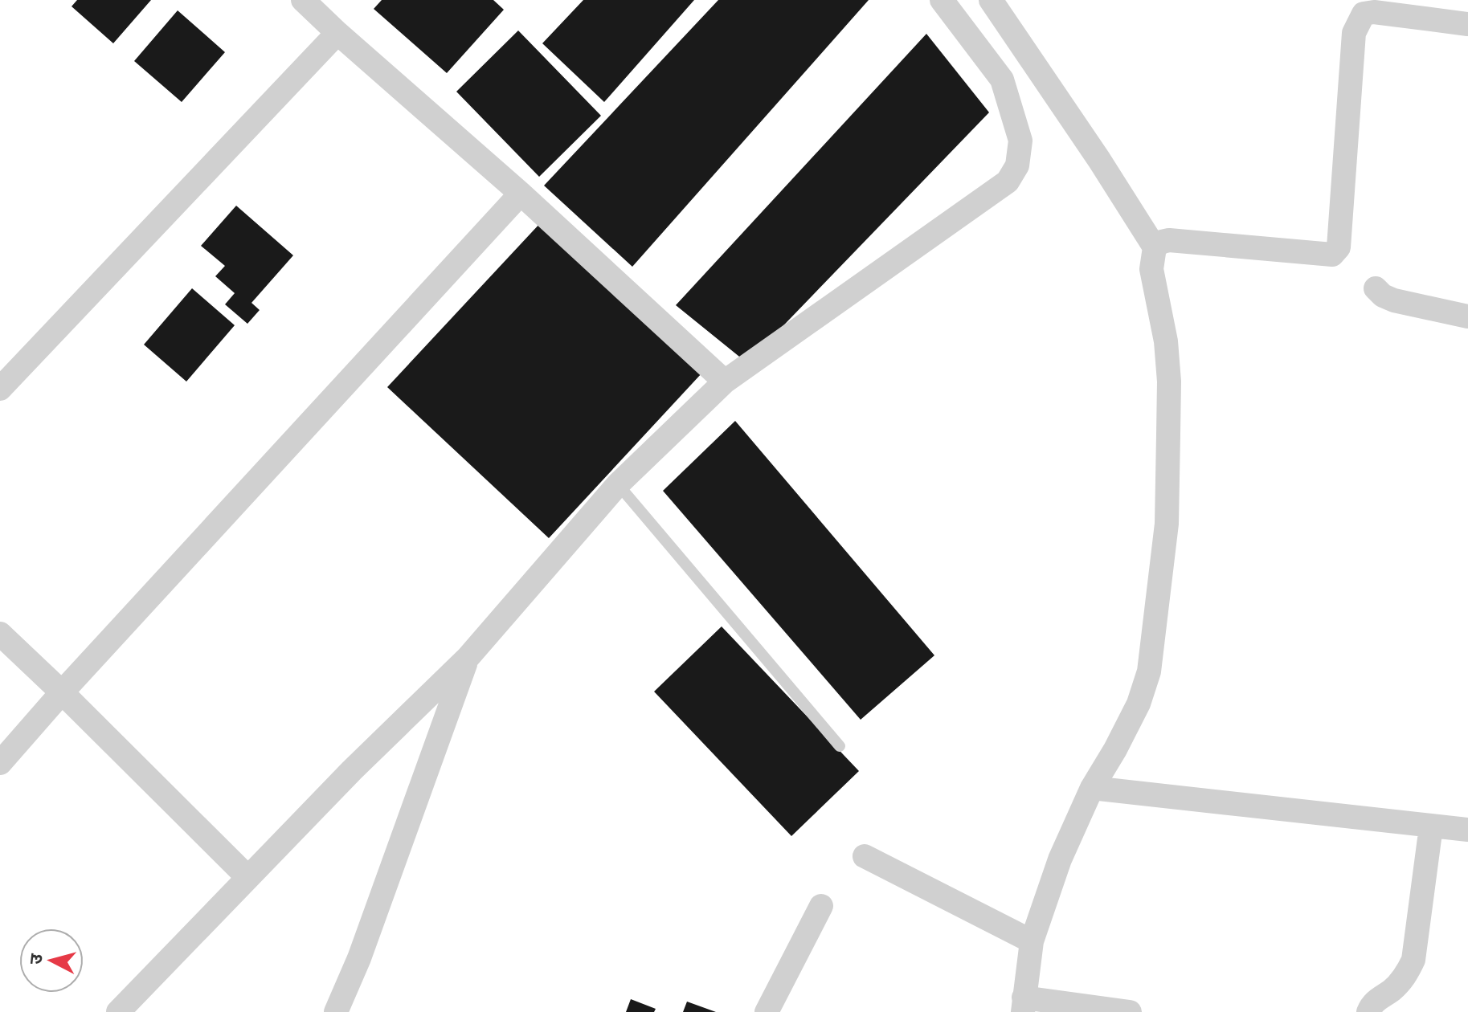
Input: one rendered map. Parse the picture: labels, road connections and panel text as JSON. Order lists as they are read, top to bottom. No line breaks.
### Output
{"north":"left"}
